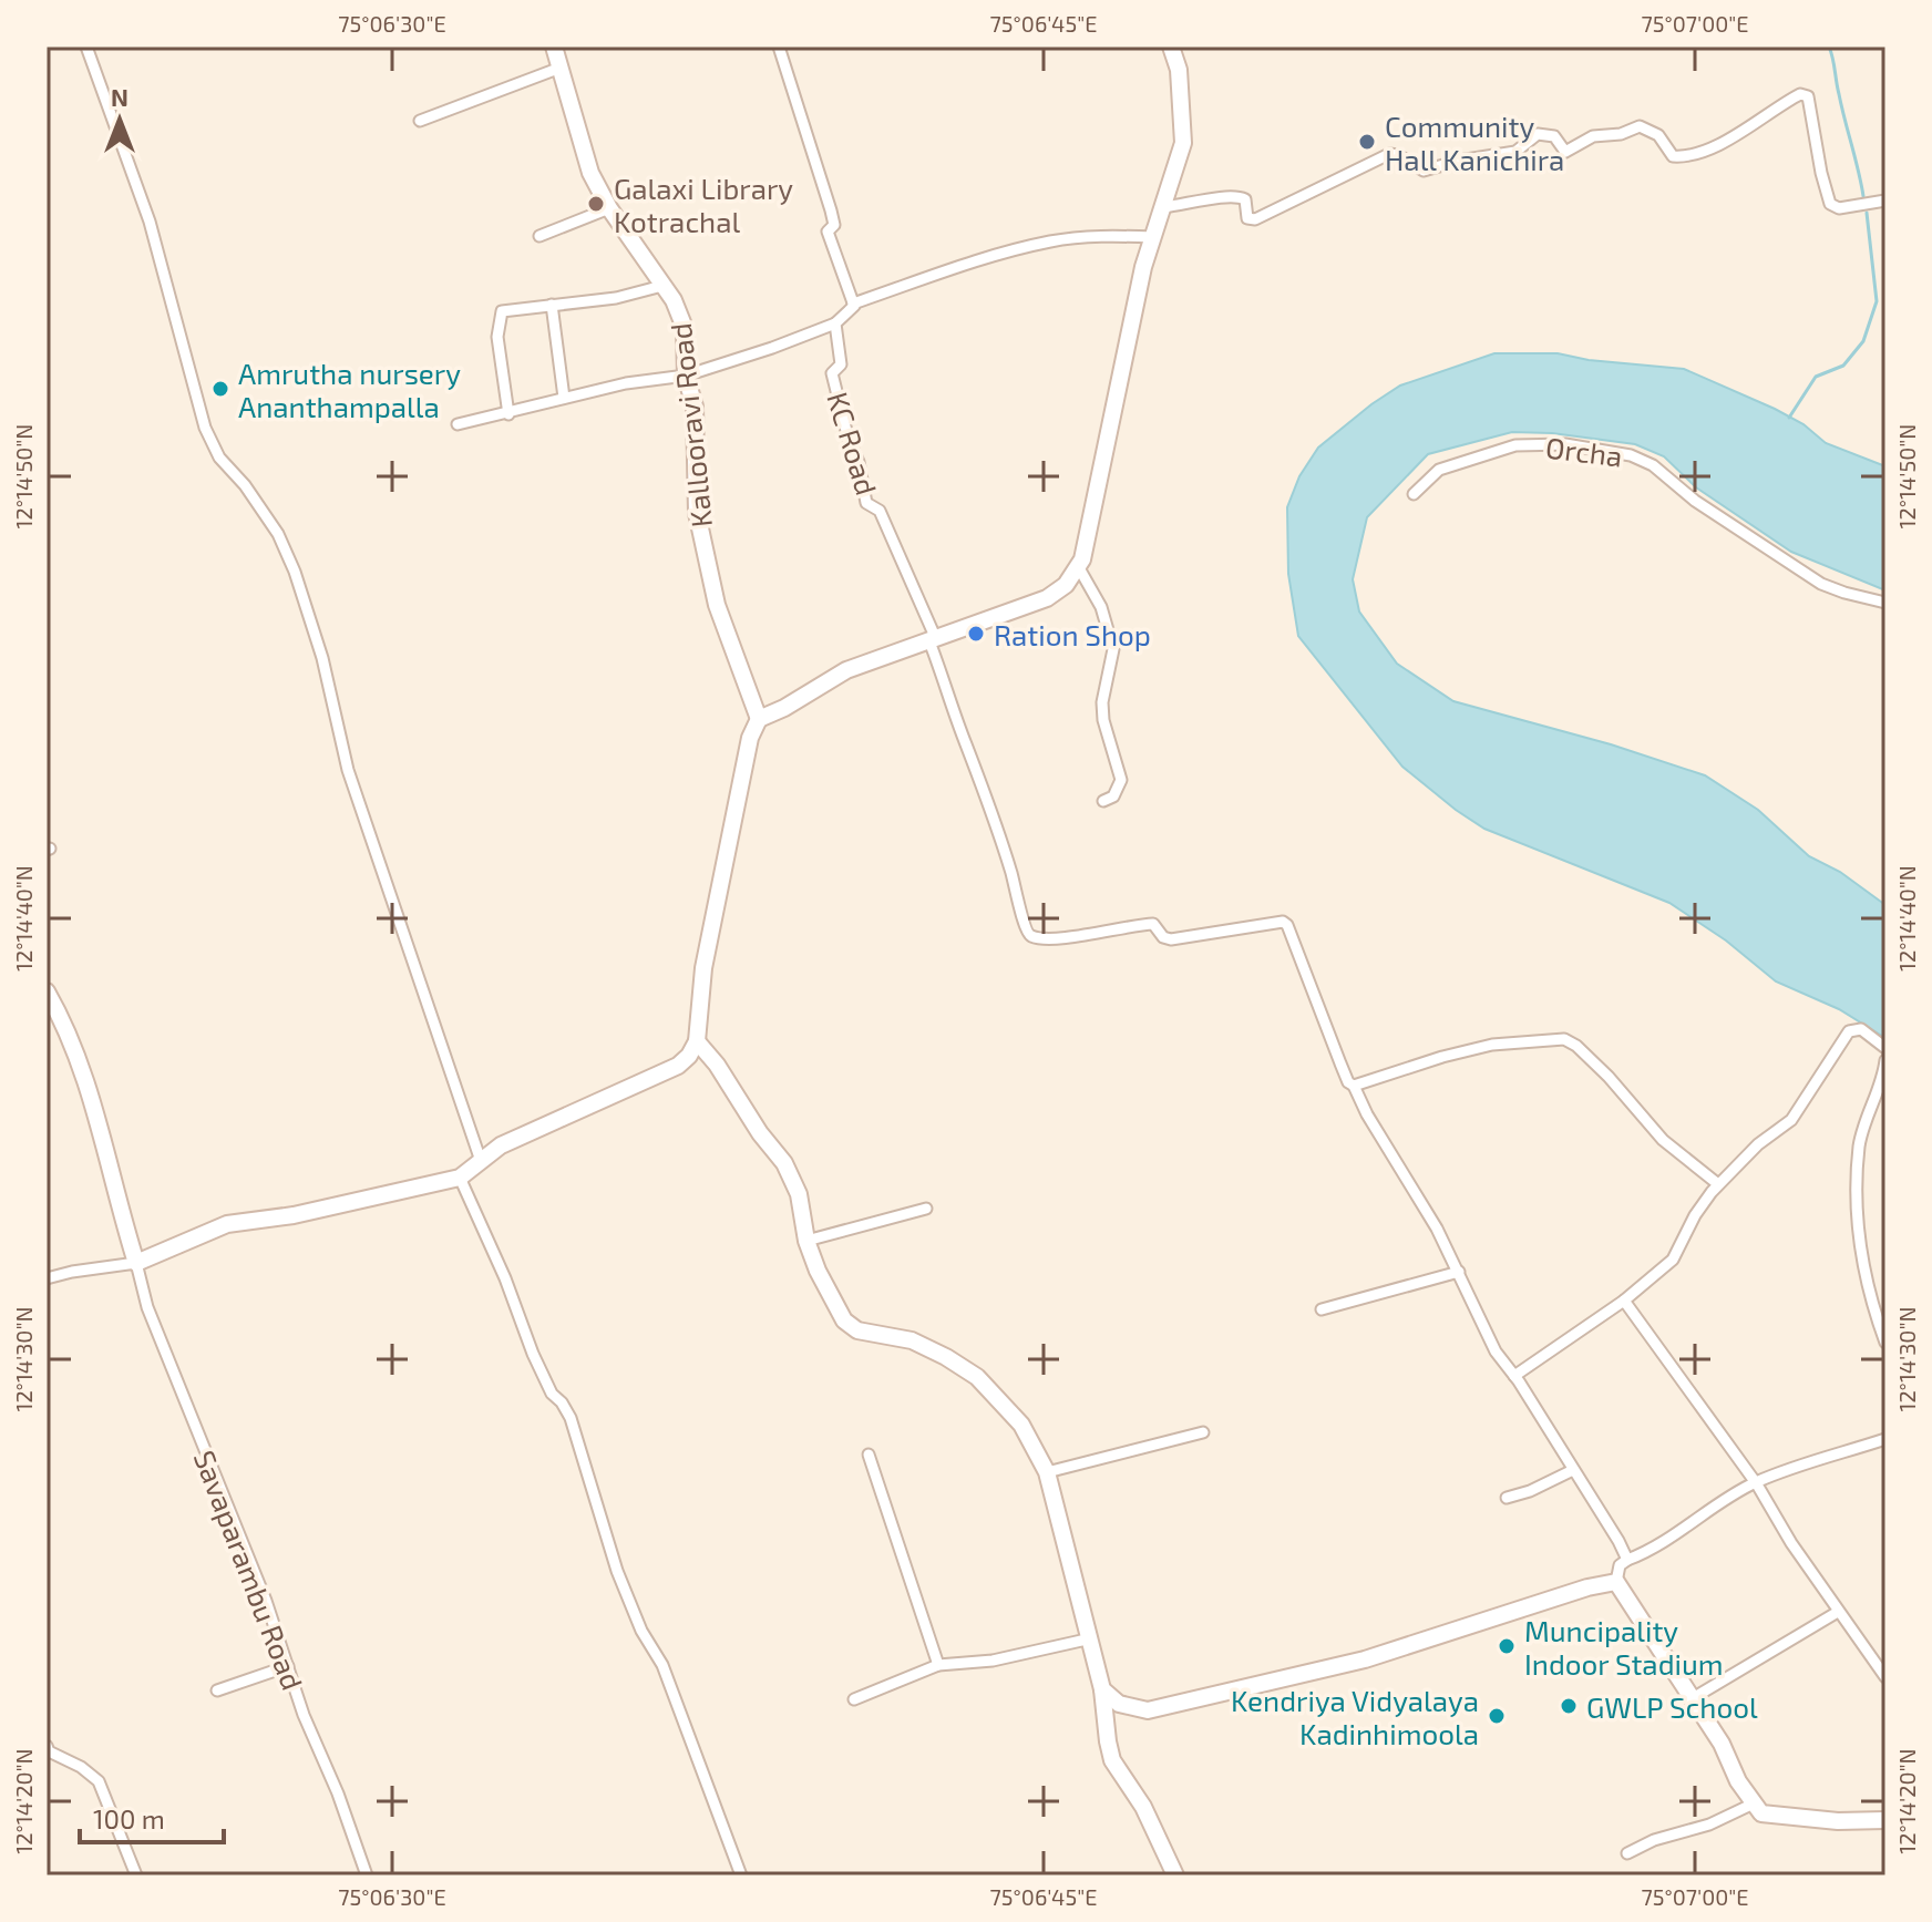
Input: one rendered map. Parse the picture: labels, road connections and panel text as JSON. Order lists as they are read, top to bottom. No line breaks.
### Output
{"streets":{"main road":["Kallooravi Road"],"street":["KC Road","Orcha","Savaparambu Road"]},"places":["Community Hall Kanichira","Galaxi Library Kotrachal","Amrutha nursery Ananthampalla","Ration Shop","Muncipality Indoor Stadium","GWLP School","Kendriya Vidyalaya Kadinhimoola"],"scale_bar":"100 m","north":"top","coordinates":["75°06'30\"E","75°06'45\"E","75°07'00\"E","12°14'50\"N","12°14'40\"N","12°14'30\"N","12°14'20\"N"]}
